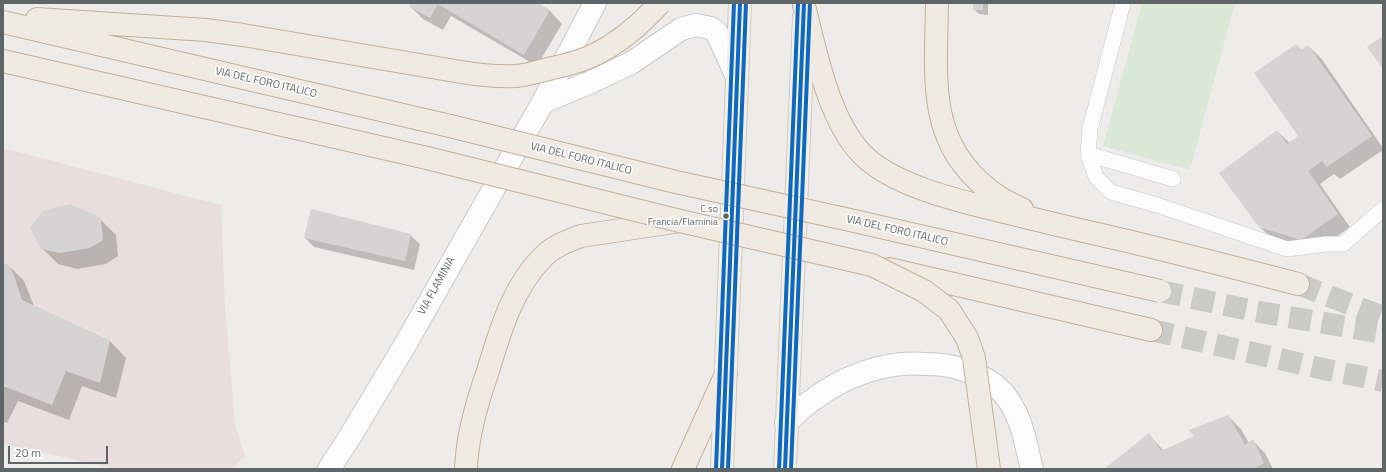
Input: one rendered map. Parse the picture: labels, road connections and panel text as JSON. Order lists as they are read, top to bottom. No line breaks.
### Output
{"streets":{"highway":["VIA DEL FORO ITALICO"],"street":["VIA FLAMINIA"]},"places":["C.so Francia/Flaminia"],"scale_bar":"20 m"}
